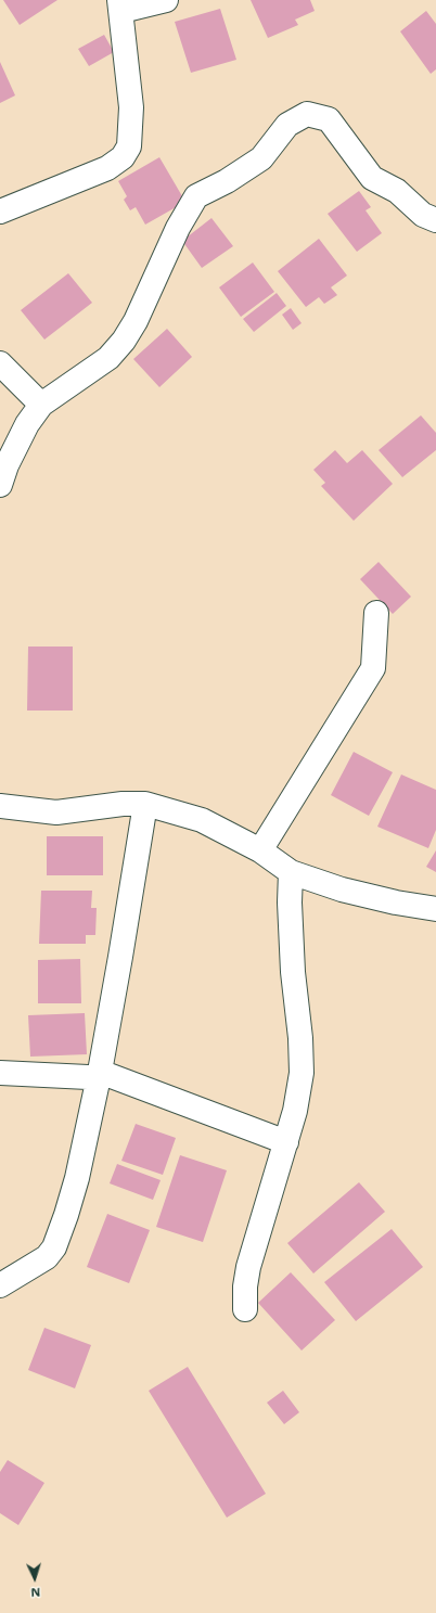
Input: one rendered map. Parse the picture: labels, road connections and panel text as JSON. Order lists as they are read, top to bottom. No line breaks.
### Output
{"north":"bottom"}
